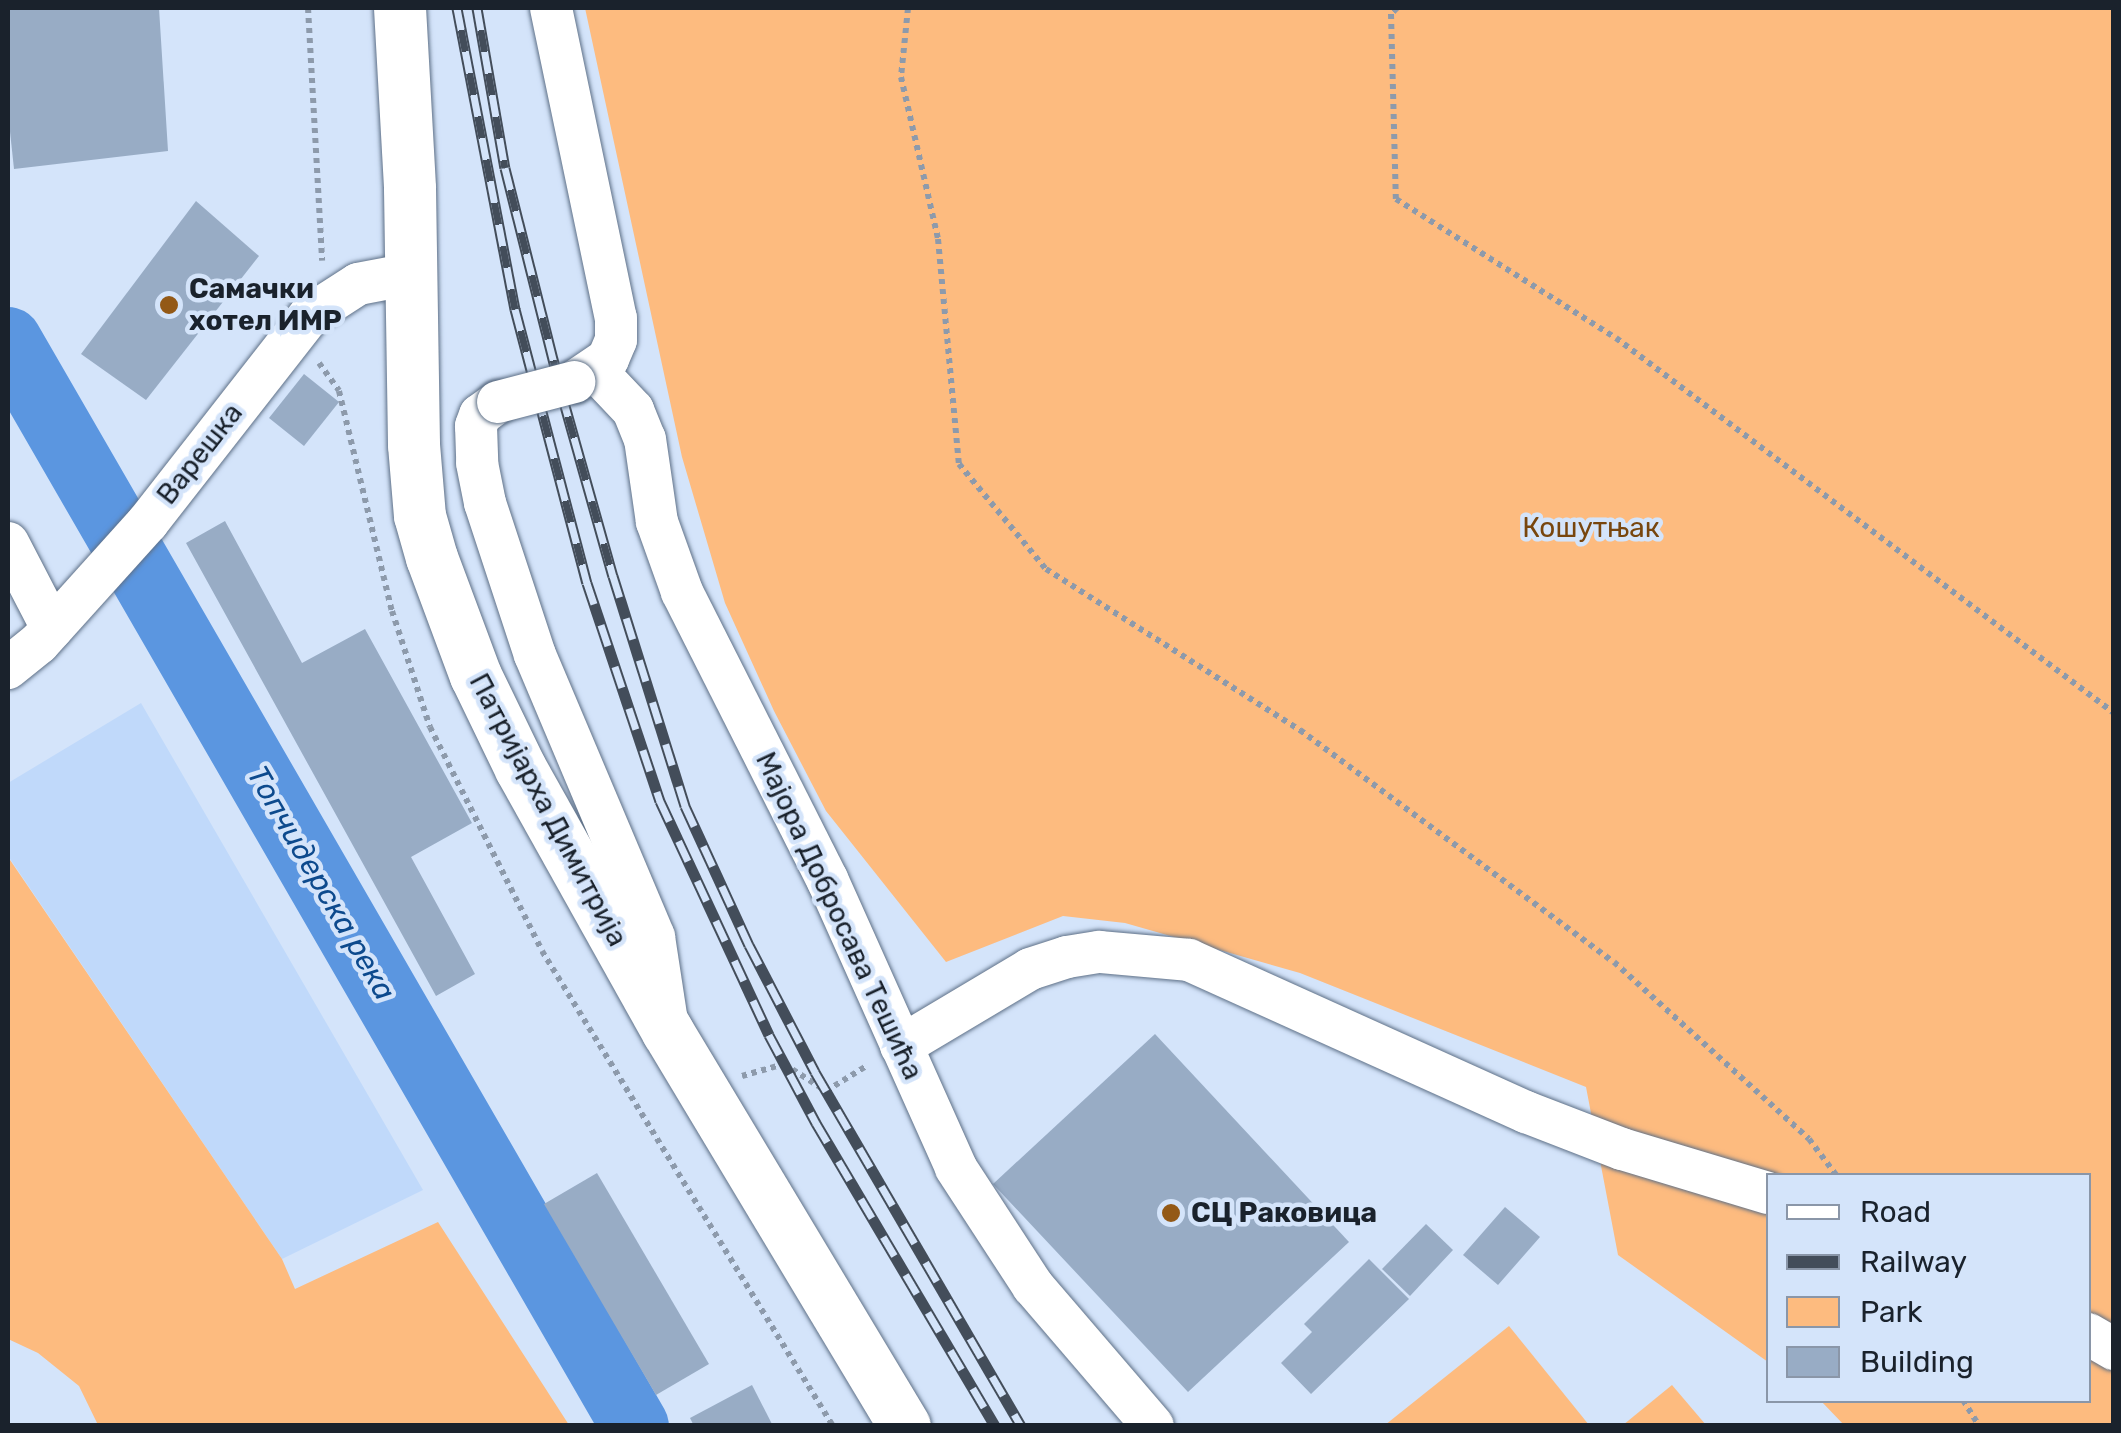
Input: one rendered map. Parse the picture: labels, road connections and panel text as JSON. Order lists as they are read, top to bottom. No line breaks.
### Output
{"streets":{"main road":["Патријарха Димитрија"],"street":["Варешка","Мајора Добросава Тешића"]},"crossings":[["Варешка","Патријарха Димитрија"]],"water":["Топчидерска река"],"parks":["Кошутњак"],"places":["Самачки хотел ИМР","СЦ Раковица"],"legend":["Road","Railway","Park","Building"]}
